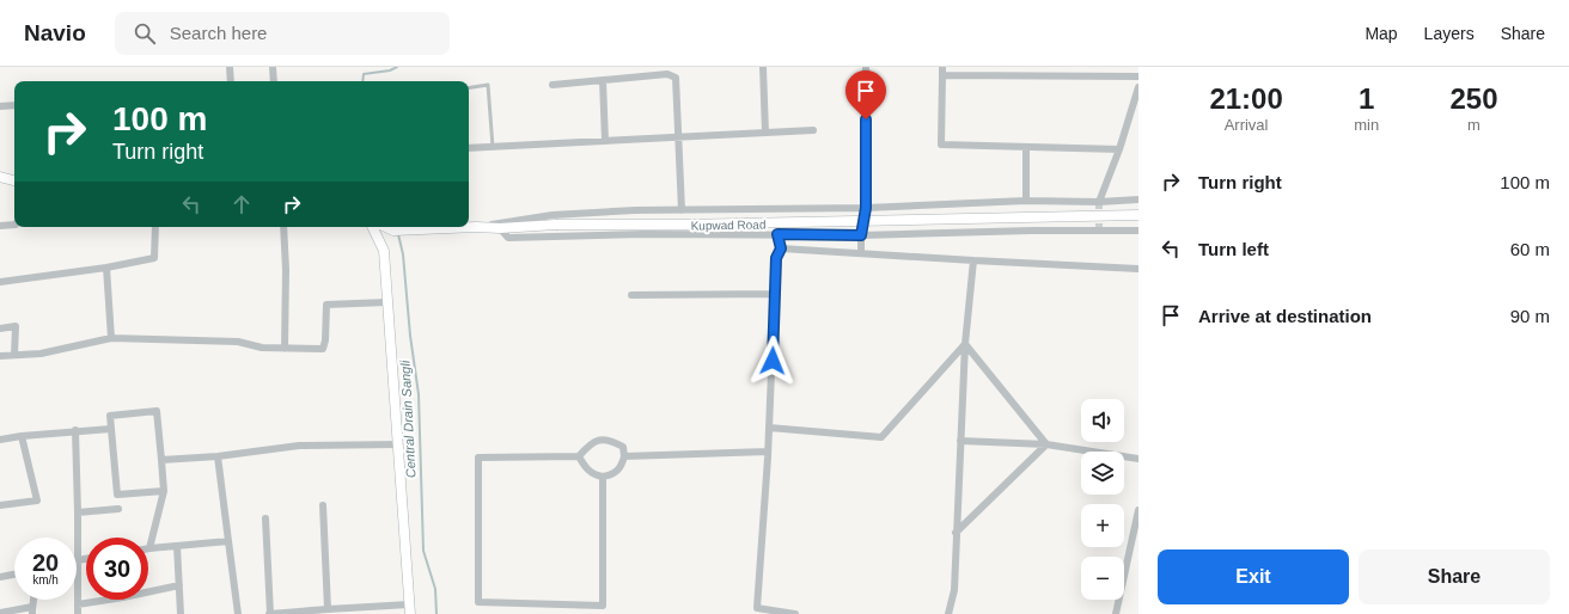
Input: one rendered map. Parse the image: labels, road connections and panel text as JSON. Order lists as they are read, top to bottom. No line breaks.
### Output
{"streets":{"main road":["Kupwad Road"]},"water":["Central Drain Sangli"],"page":{"header":"Navio","search":"Search here","nav":["Map","Layers","Share"],"eta":["21:00","Arrival","1","min","250","m"],"turn":["100 m","Turn right"],"list":[{"name":"Turn right","value":"100 m"},{"name":"Turn left","value":"60 m"},{"name":"Arrive at destination","value":"90 m"}],"map_buttons":["+","−"],"speed":"20 km/h","limit":"30","buttons":["Exit","Share"]}}
